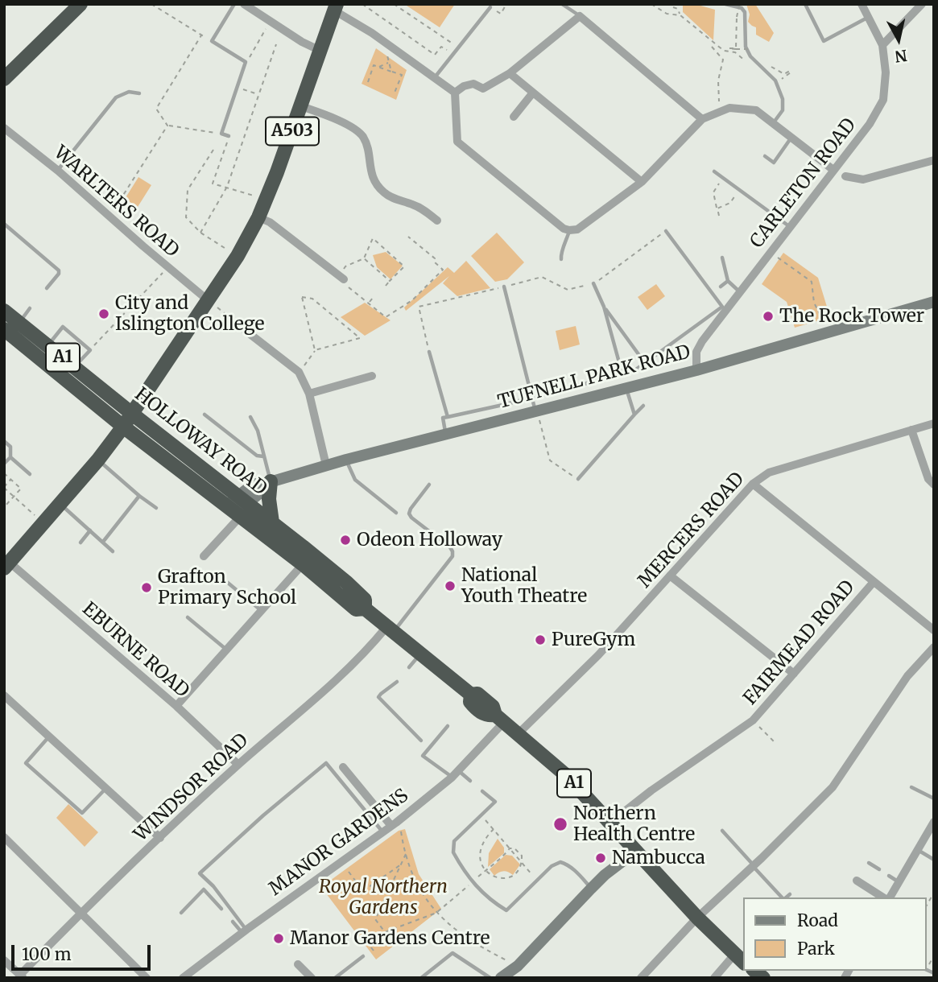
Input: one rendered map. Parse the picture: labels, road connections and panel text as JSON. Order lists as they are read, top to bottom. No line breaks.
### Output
{"streets":{"highway":["A503","A1","HOLLOWAY ROAD"],"street":["CARLETON ROAD","WARLTERS ROAD","TUFNELL PARK ROAD","MERCERS ROAD","FAIRMEAD ROAD","EBURNE ROAD","WINDSOR ROAD","MANOR GARDENS"]},"crossings":[["A503","WARLTERS ROAD"],["A503","HOLLOWAY ROAD"],["A503","EBURNE ROAD"],["CARLETON ROAD","TUFNELL PARK ROAD"],["HOLLOWAY ROAD","MERCERS ROAD"],["HOLLOWAY ROAD","FAIRMEAD ROAD"],["HOLLOWAY ROAD","WINDSOR ROAD"],["HOLLOWAY ROAD","MANOR GARDENS"],["EBURNE ROAD","WINDSOR ROAD"]],"parks":["Royal Northern Gardens"],"places":["City and Islington College","The Rock Tower","Odeon Holloway","National Youth Theatre","Grafton Primary School","PureGym","Northern Health Centre","Nambucca","Manor Gardens Centre"],"legend":["Road","Park"],"scale_bar":"100 m","north":"bottom"}
